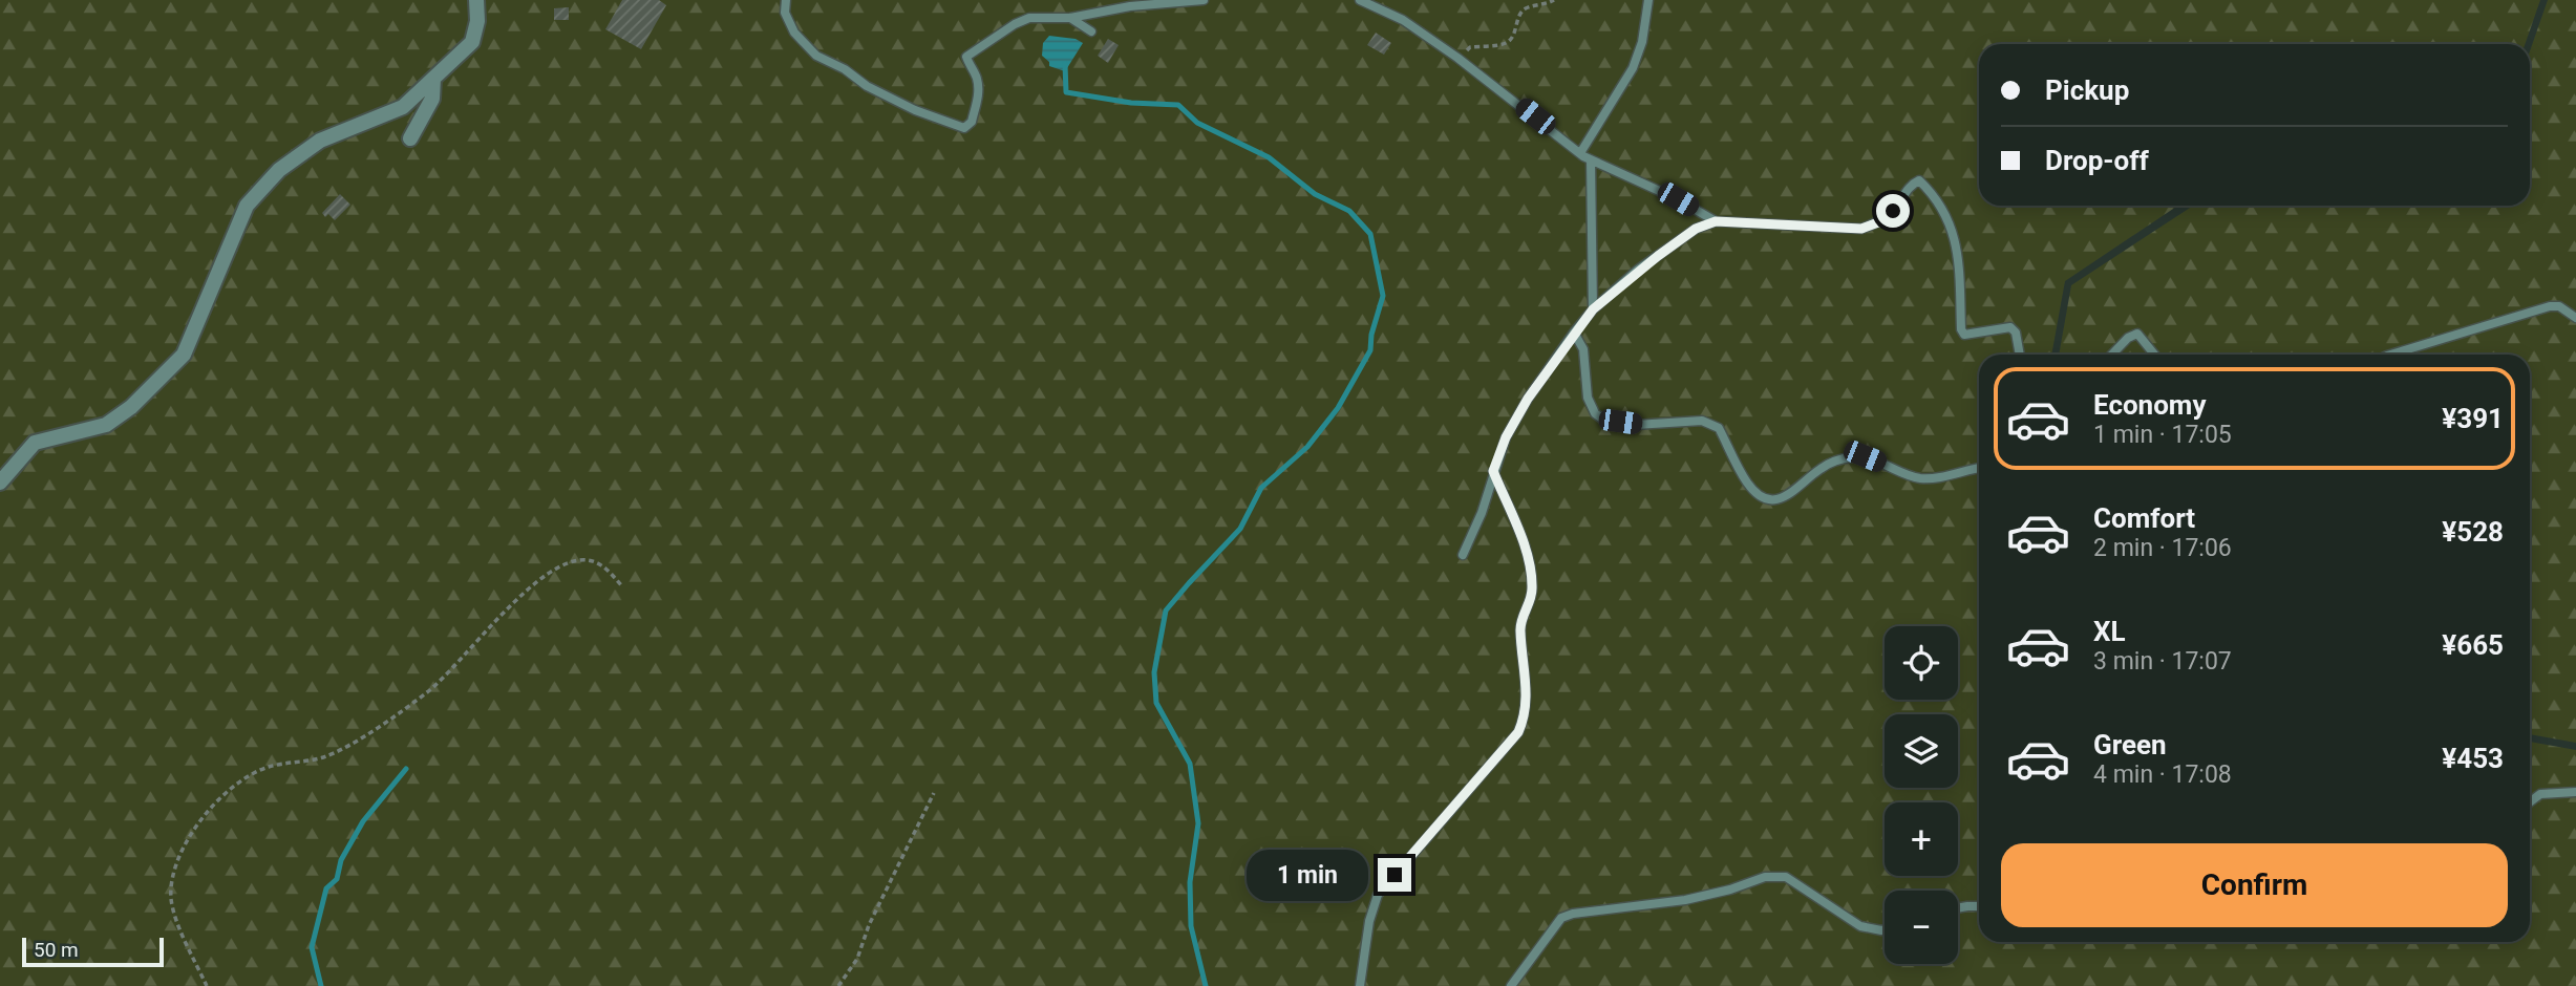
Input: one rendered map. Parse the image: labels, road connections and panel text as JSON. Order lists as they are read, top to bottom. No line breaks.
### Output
{"scale_bar":"50 m","page":{"banner":["Pickup","Drop-off"],"list":[{"name":"Economy","note":"1 min · 17:05","value":"¥391"},{"name":"Comfort","note":"2 min · 17:06","value":"¥528"},{"name":"XL","note":"3 min · 17:07","value":"¥665"},{"name":"Green","note":"4 min · 17:08","value":"¥453"}],"map_buttons":["+","−"],"buttons":"Confirm","bubble":"1 min","scale":"50 m"}}
